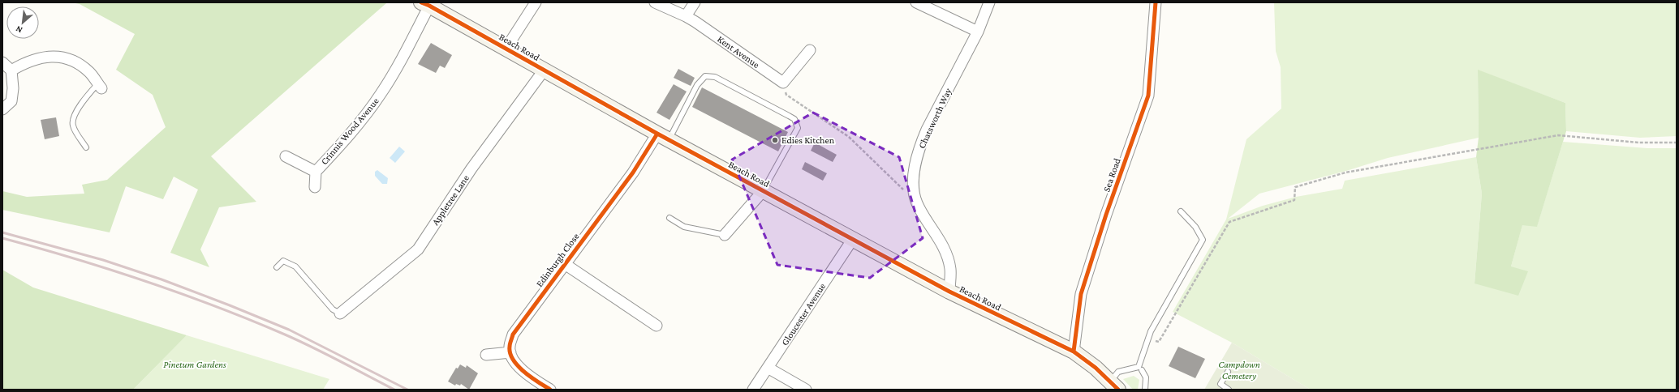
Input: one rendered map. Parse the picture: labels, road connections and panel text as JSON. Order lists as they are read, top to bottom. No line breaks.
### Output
{"streets":{"street":["Beach Road","Kent Avenue","Chatsworth Way","Crinnis Wood Avenue","Sea Road","Appletree Lane","Edinburgh Close","Gloucester Avenue"]},"crossings":[["Beach Road","Chatsworth Way"],["Beach Road","Crinnis Wood Avenue"],["Beach Road","Sea Road"],["Beach Road","Appletree Lane"],["Beach Road","Edinburgh Close"],["Beach Road","Gloucester Avenue"]],"parks":["Pinetum Gardens","Campdown Cemetery"],"places":["Edies Kitchen"],"north":"bottom left"}
